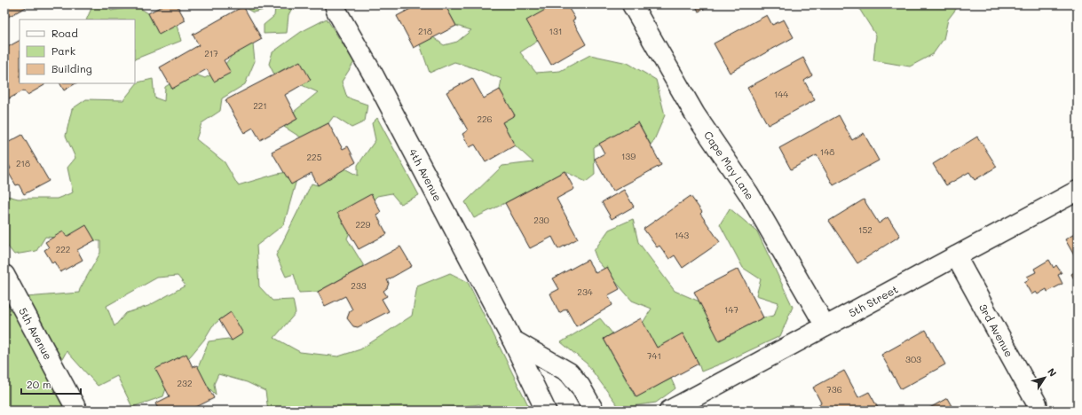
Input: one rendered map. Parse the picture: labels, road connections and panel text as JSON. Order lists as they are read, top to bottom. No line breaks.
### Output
{"streets":{"street":["Cape May Lane","4th Avenue","5th Street","3rd Avenue","5th Avenue"]},"crossings":[["Cape May Lane","5th Street"],["5th Street","3rd Avenue"]],"house_numbers":["218","131","217","144","221","226","148","139","225","218","230","229","152","143","222","233","234","147","741","303","232","736"],"legend":["Road","Park","Building"],"scale_bar":"20 m","north":"top right"}
